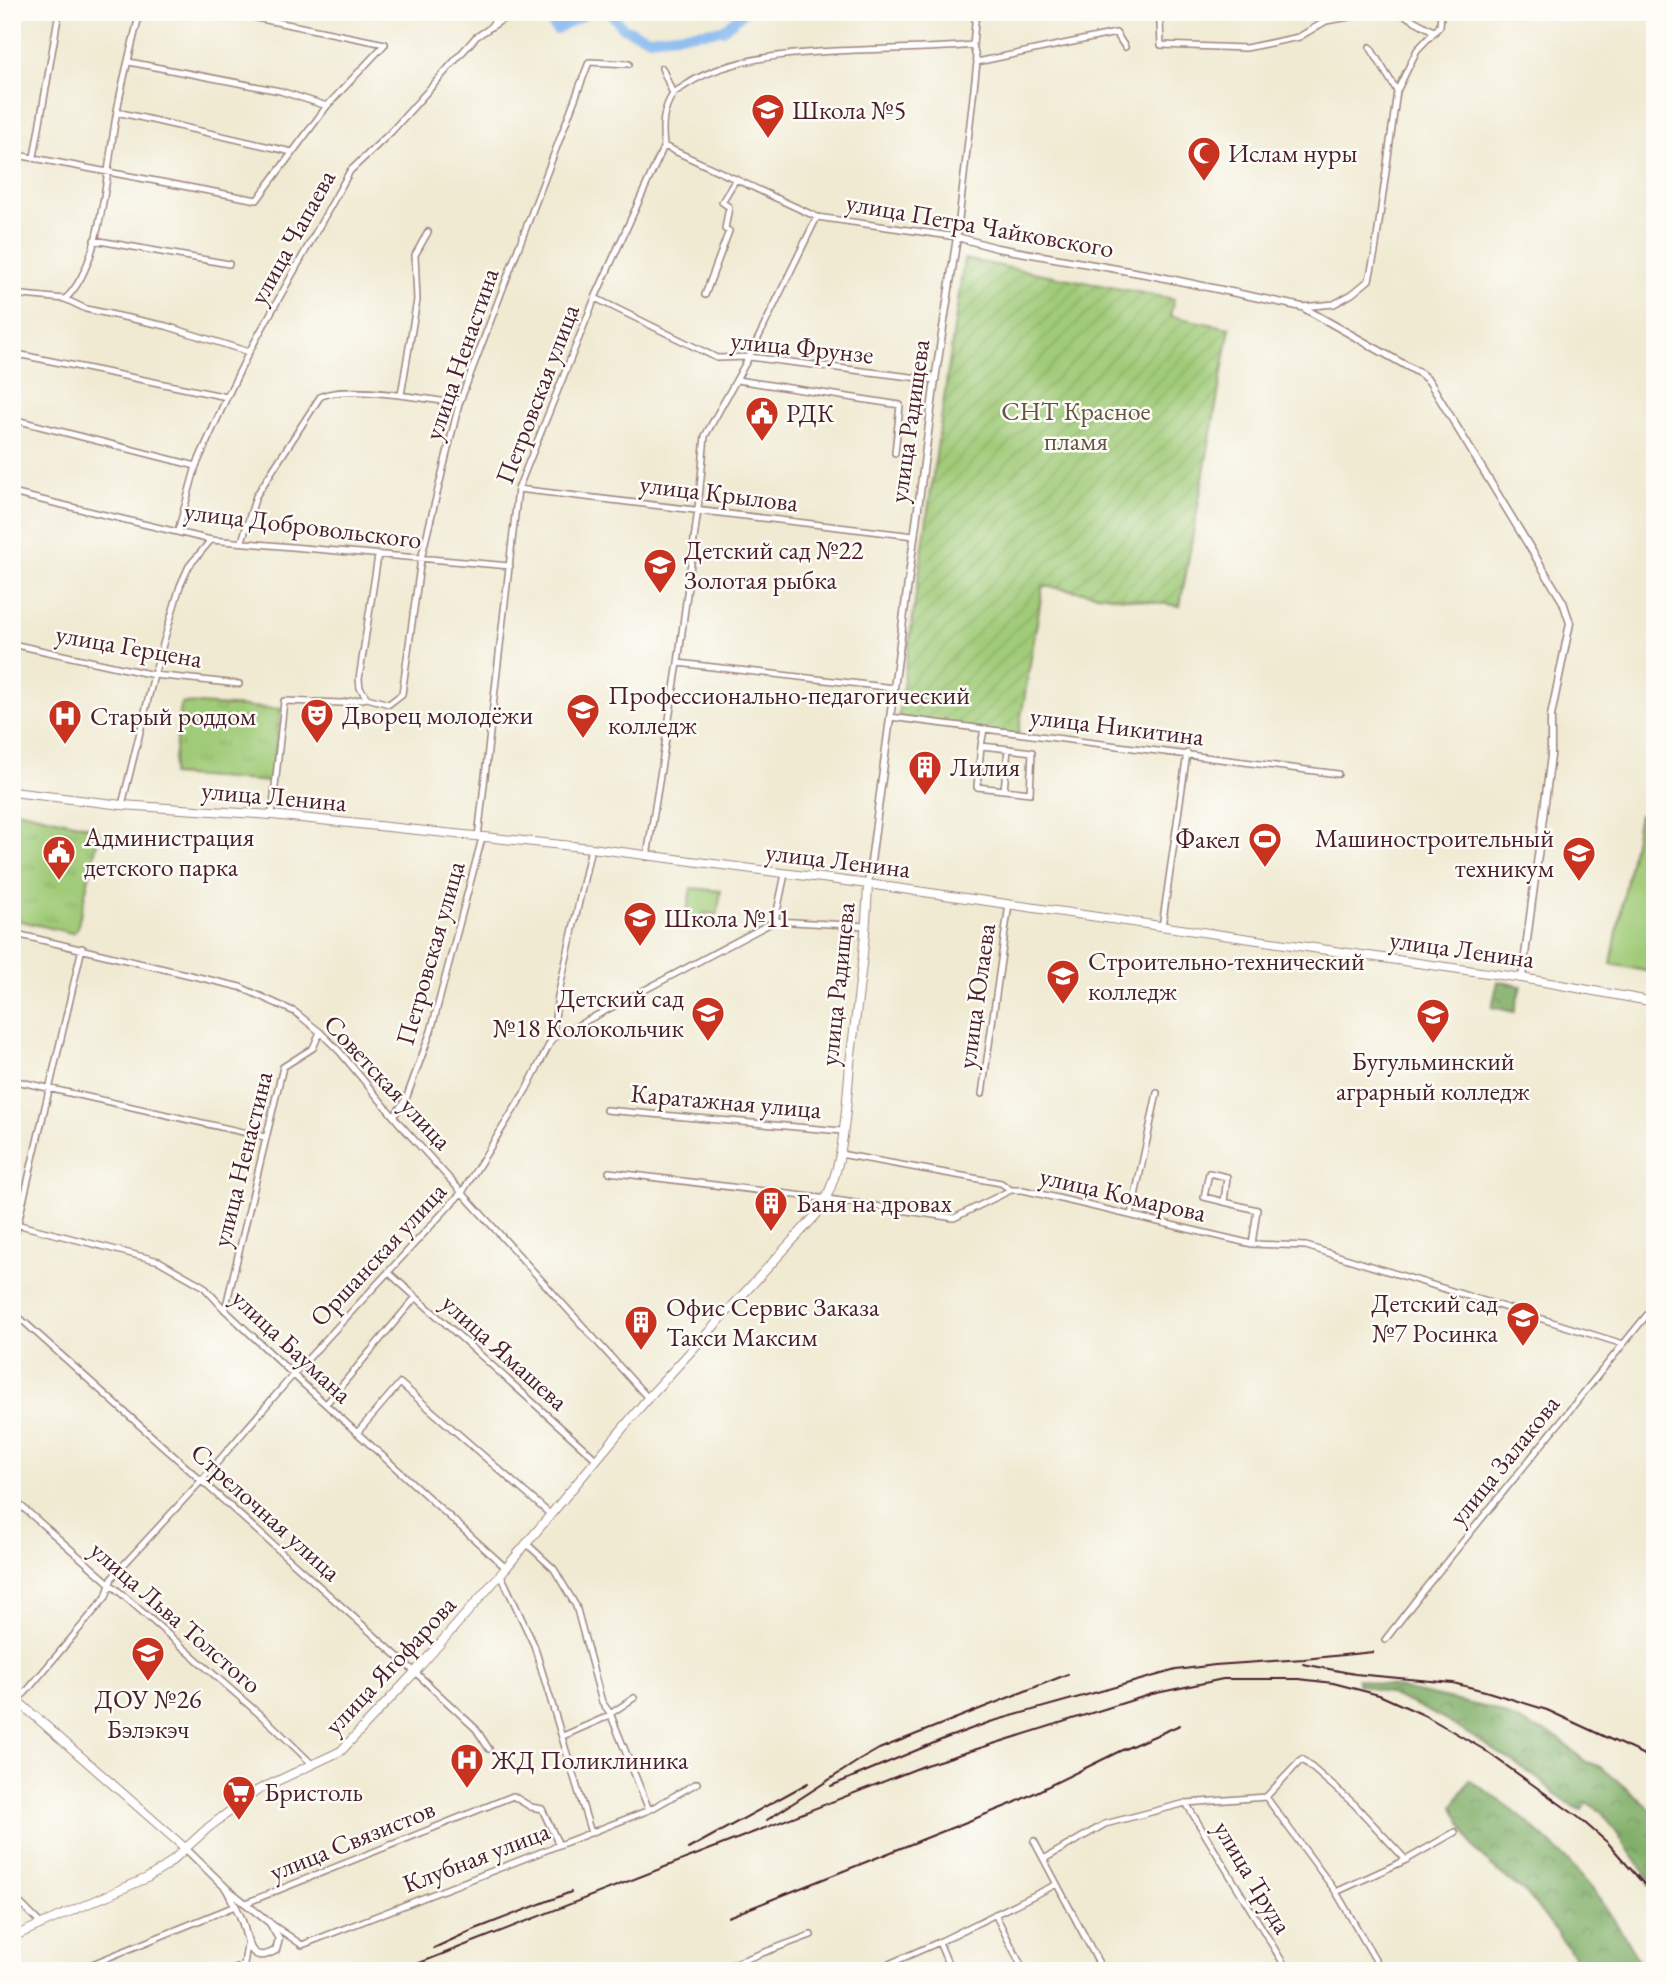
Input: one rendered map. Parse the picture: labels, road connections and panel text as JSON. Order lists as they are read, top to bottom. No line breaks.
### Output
{"streets":{"main road":["улица Радищева","улица Ленина","улица Ягофарова"],"street":["улица Петра Чайковского","улица Чапаева","улица Фрунзе","улица Ненастина","Петровская улица","улица Крылова","улица Добровольского","улица Герцена","улица Никитина","улица Юлаева","Советская улица","Каратажная улица","улица Комарова","Оршанская улица","улица Баумана","улица Ямашева","улица Залакова","Стрелочная улица","улица Льва Толстого","улица Связистов","Клубная улица","улица Труда"]},"crossings":[["улица Петра Чайковского","Петровская улица"],["улица Петра Чайковского","улица Радищева"],["улица Петра Чайковского","улица Ленина"],["улица Чапаева","улица Добровольского"],["улица Фрунзе","Петровская улица"],["улица Фрунзе","улица Радищева"],["улица Ненастина","улица Добровольского"],["улица Ненастина","Советская улица"],["улица Ненастина","улица Баумана"],["Петровская улица","улица Крылова"],["Петровская улица","улица Добровольского"],["Петровская улица","улица Ленина"],["Петровская улица","Советская улица"],["улица Радищева","улица Крылова"],["улица Радищева","улица Никитина"],["улица Радищева","улица Ленина"],["улица Радищева","Каратажная улица"],["улица Радищева","улица Комарова"],["улица Радищева","улица Ягофарова"],["улица Ленина","улица Юлаева"],["улица Ленина","Оршанская улица"],["Советская улица","Оршанская улица"],["Советская улица","улица Ягофарова"],["улица Комарова","улица Залакова"],["Оршанская улица","улица Баумана"],["Оршанская улица","улица Ямашева"],["Оршанская улица","Стрелочная улица"],["Оршанская улица","улица Льва Толстого"],["улица Баумана","улица Ягофарова"],["улица Ямашева","улица Ягофарова"],["Стрелочная улица","улица Ягофарова"],["улица Льва Толстого","улица Ягофарова"],["улица Связистов","Клубная улица"]],"parks":["СНТ Красное пламя"],"places":{"school or university":["Школа №5","Детский сад №22 Золотая рыбка","Профессионально-педагогический колледж","Машиностроительный техникум","Школа №11","Строительно-технический колледж","Детский сад №18 Колокольчик","Бугульминский аграрный колледж","Детский сад №7 Росинка","ДОУ №26 Бэлэкэч"],"mosque":["Ислам нуры"],"public building":["РДК","Администрация детского парка"],"theatre":["Дворец молодёжи"],"hospital":["Старый роддом","ЖД Поликлиника"],"building":["Лилия","Баня на дровах","Офис Сервис Заказа Такси Максим"],"sports":["Факел"],"supermarket":["Бристоль"]}}
